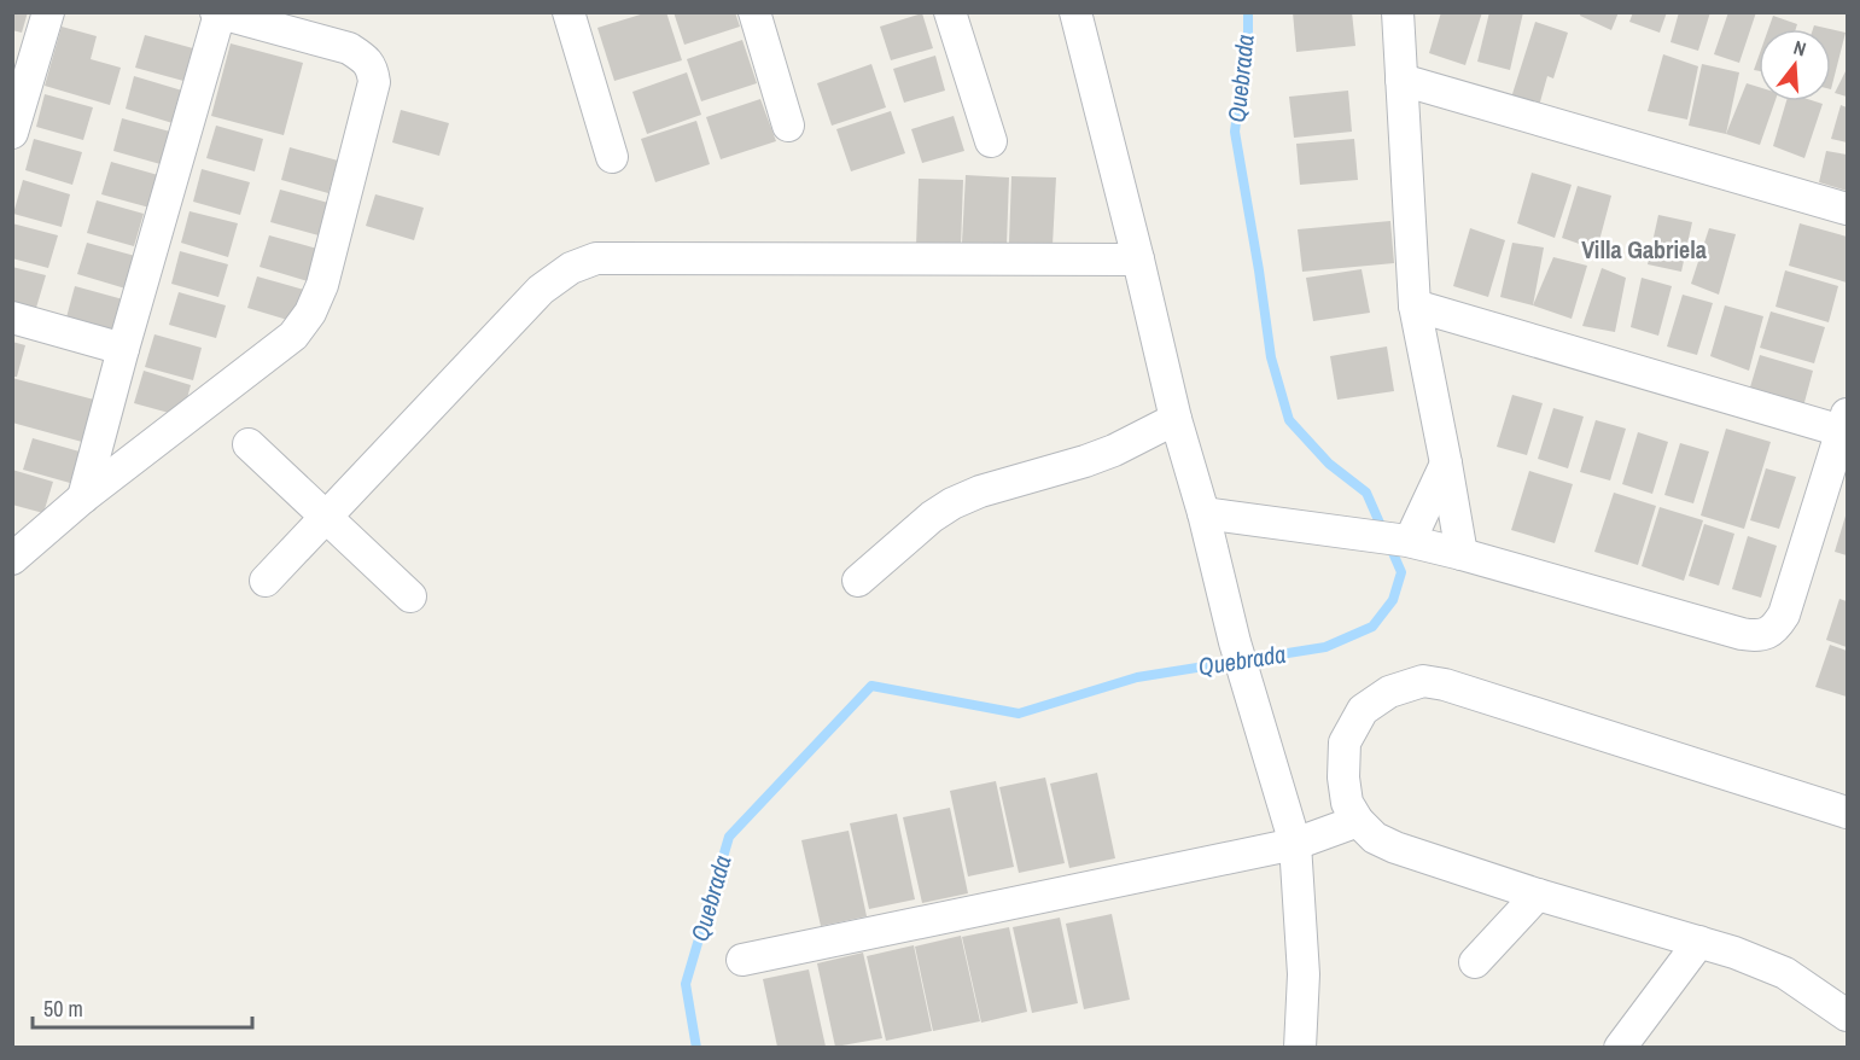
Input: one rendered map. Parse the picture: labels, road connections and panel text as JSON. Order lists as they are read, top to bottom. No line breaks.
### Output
{"districts":["Villa Gabriela"],"water":["Quebrada"],"scale_bar":"50 m","north":"top"}
